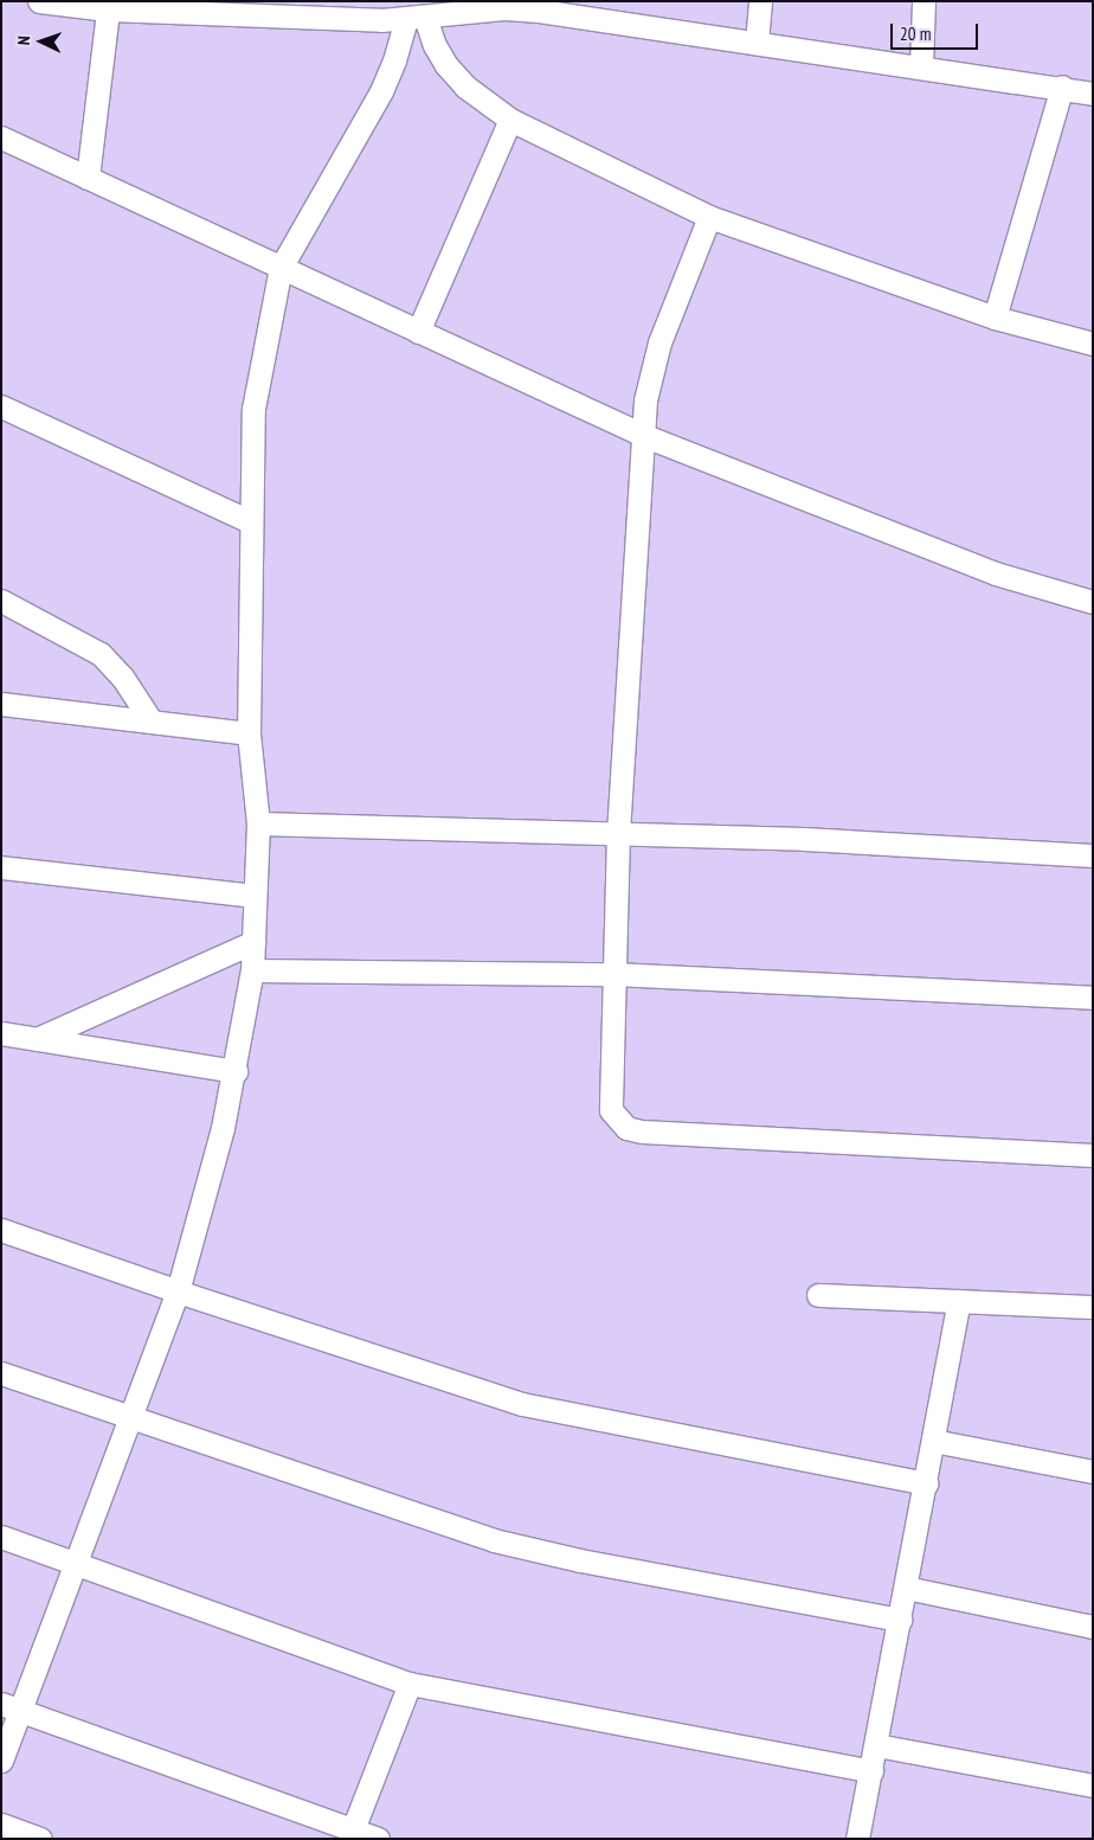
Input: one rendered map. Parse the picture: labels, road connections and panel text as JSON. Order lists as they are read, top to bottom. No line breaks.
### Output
{"scale_bar":"20 m","north":"left"}
